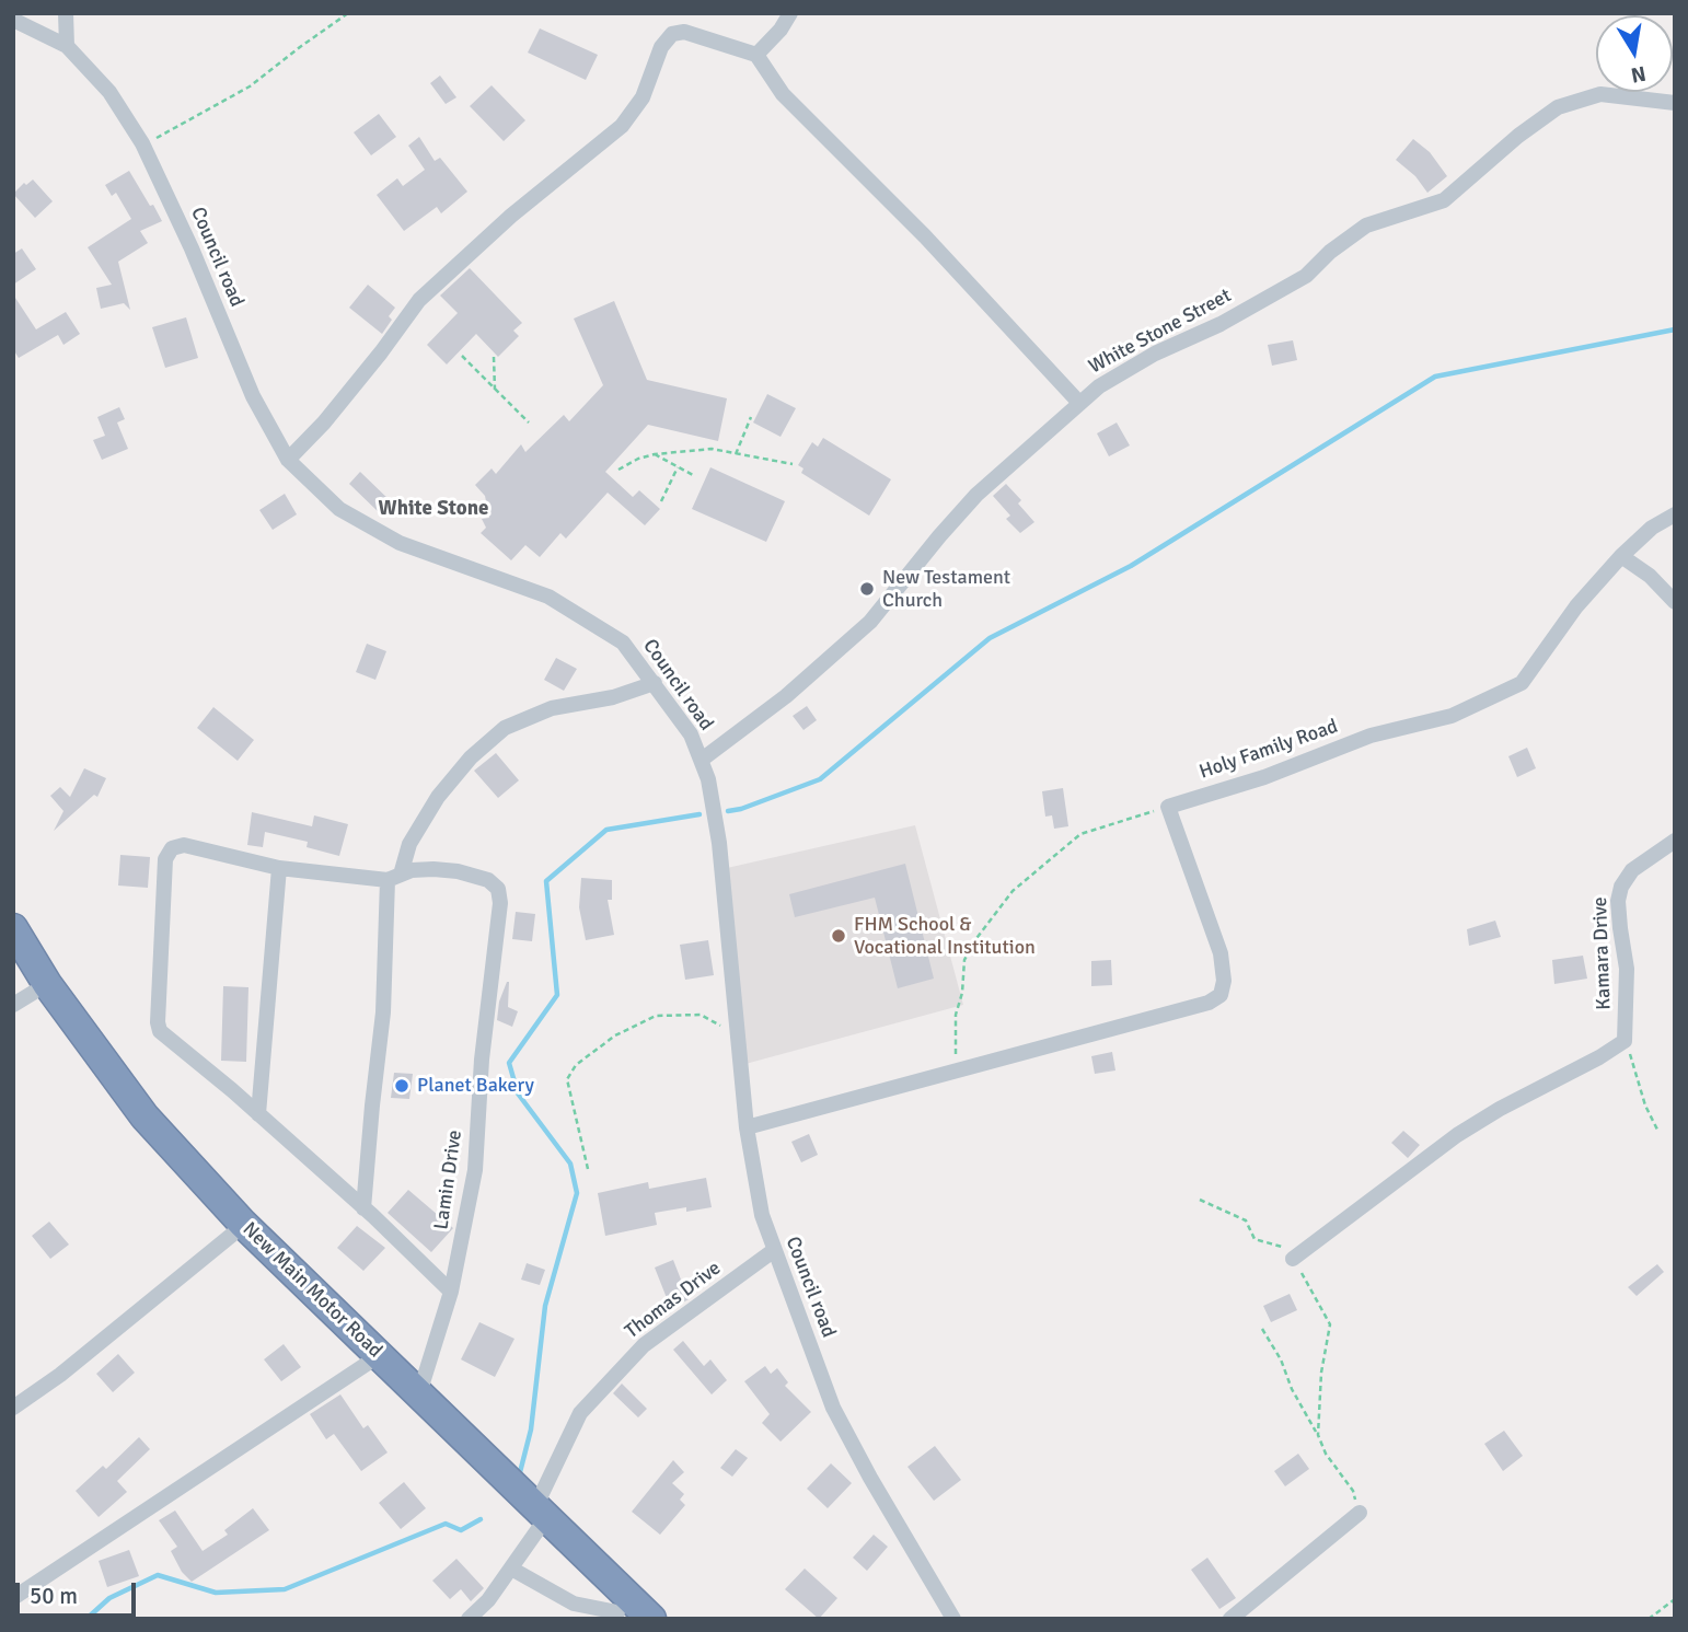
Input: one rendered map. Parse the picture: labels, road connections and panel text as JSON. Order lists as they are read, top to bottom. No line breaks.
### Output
{"streets":{"highway":["New Main Motor Road"],"street":["Council road","White Stone Street","Holy Family Road","Kamara Drive","Lamin Drive","Thomas Drive"]},"crossings":[["Council road","White Stone Street"],["Council road","Thomas Drive"],["Lamin Drive","New Main Motor Road"],["New Main Motor Road","Thomas Drive"]],"districts":["White Stone"],"places":["New Testament Church","FHM School & Vocational Institution","Planet Bakery"],"scale_bar":"50 m","north":"bottom"}
